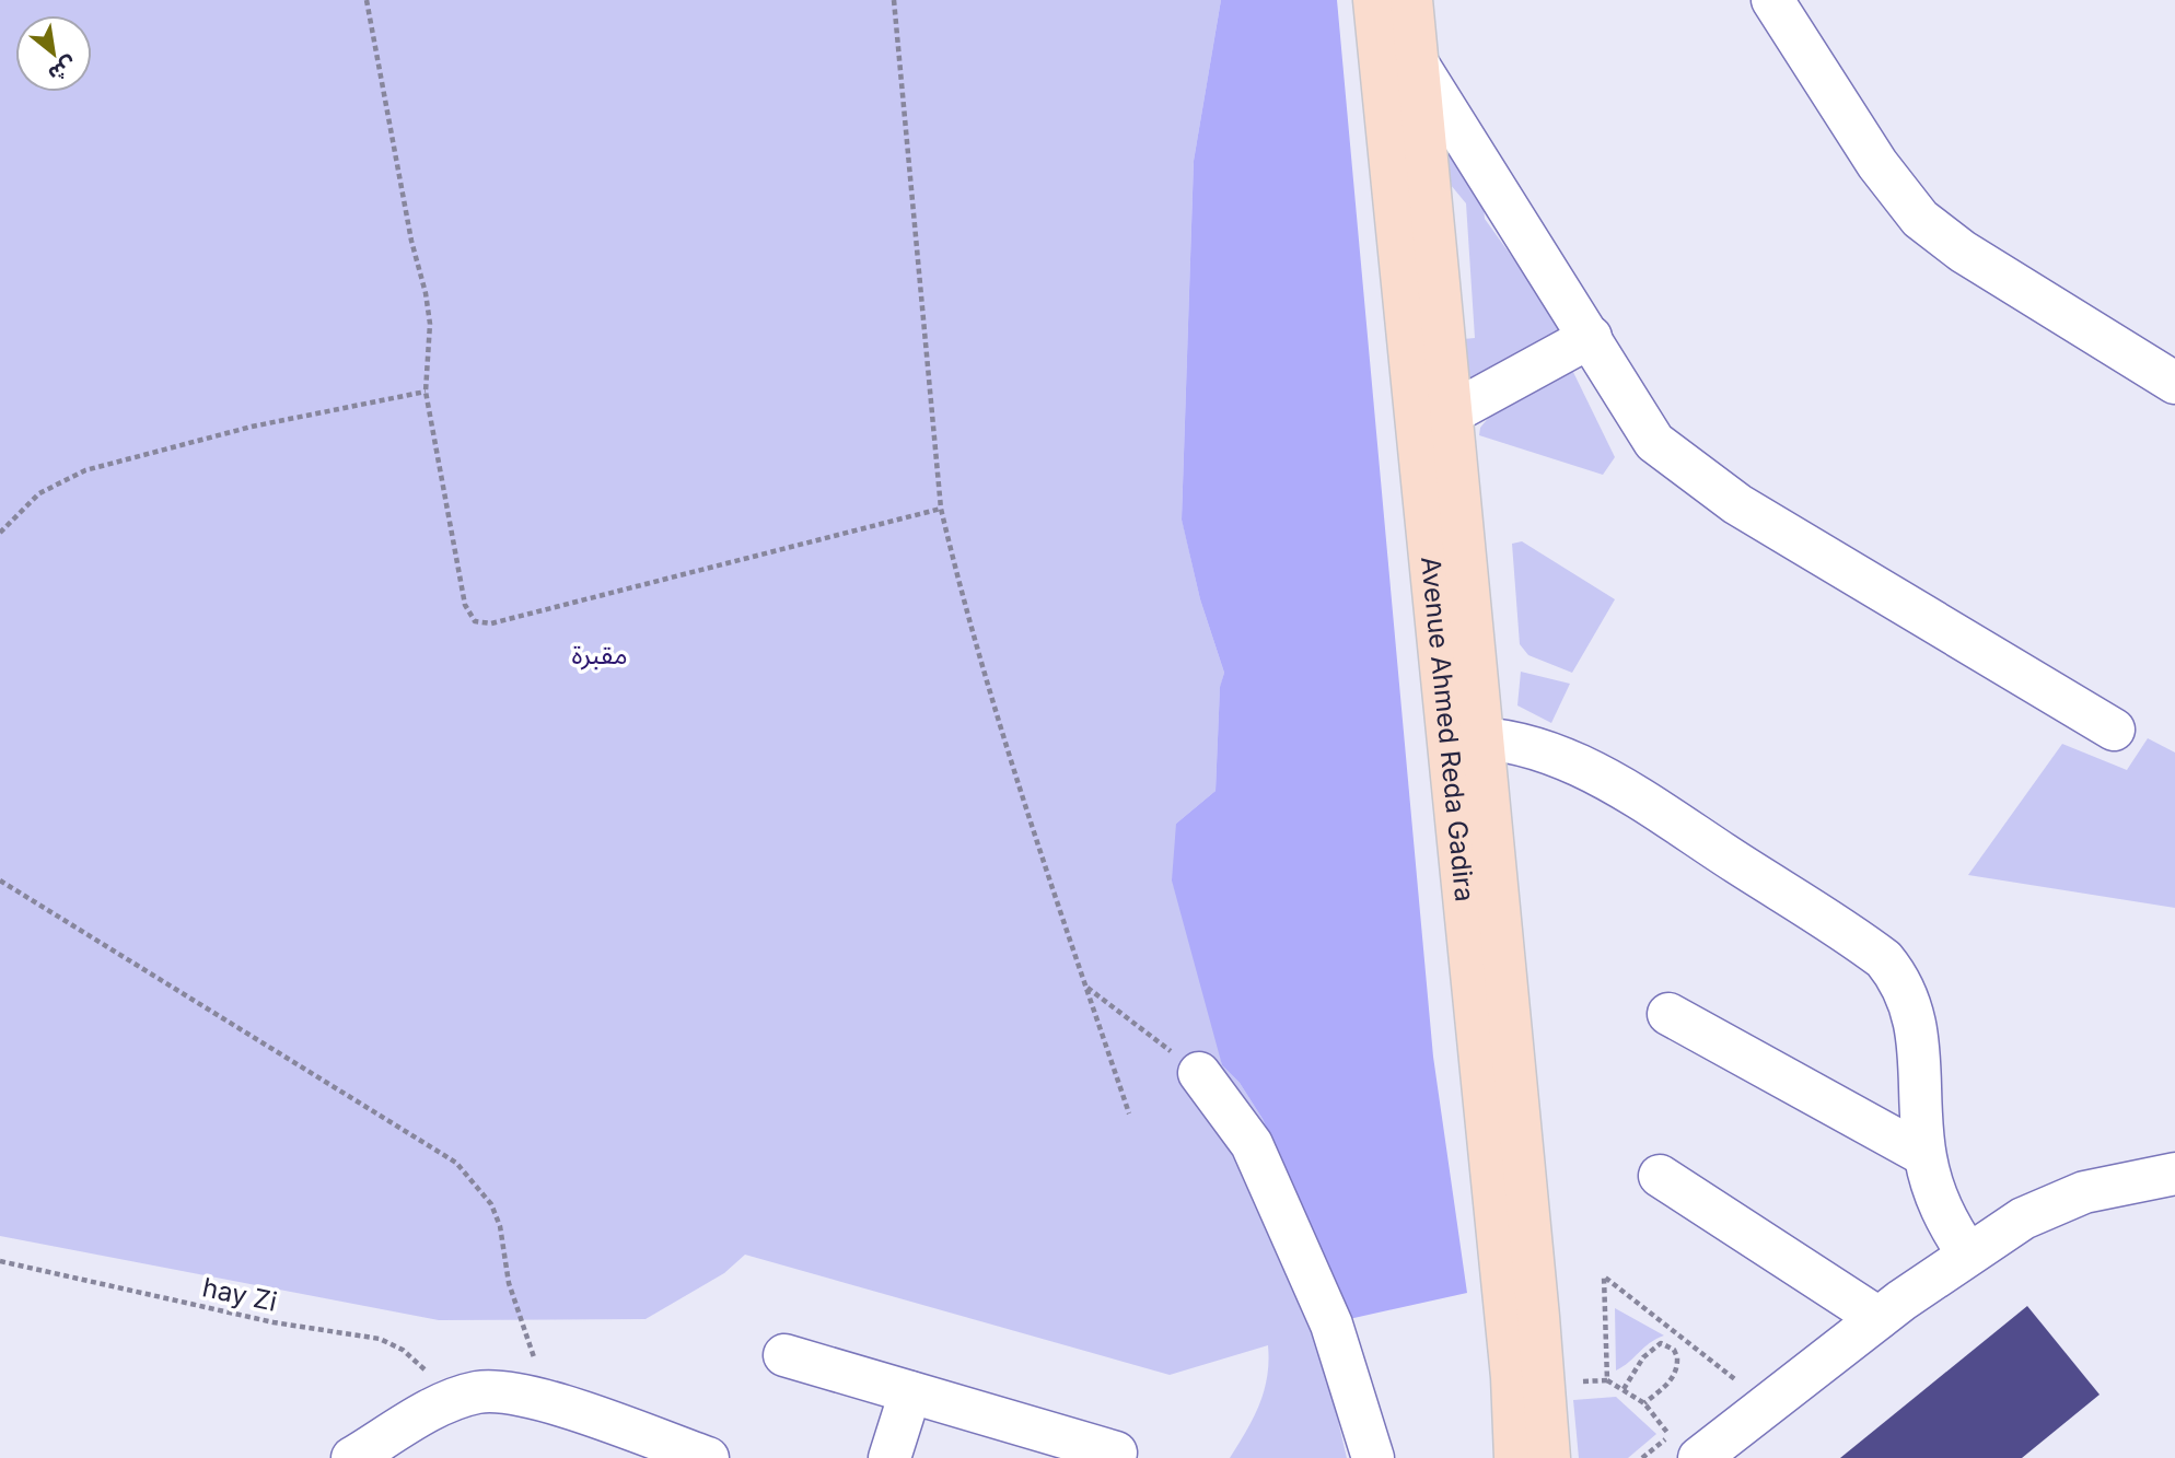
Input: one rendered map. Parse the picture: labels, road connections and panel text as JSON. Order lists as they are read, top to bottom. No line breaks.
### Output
{"streets":{"main road":["Avenue Ahmed Reda Gadira"],"path":["hay Zi"]},"parks":["مقبرة"],"north":"bottom right"}
